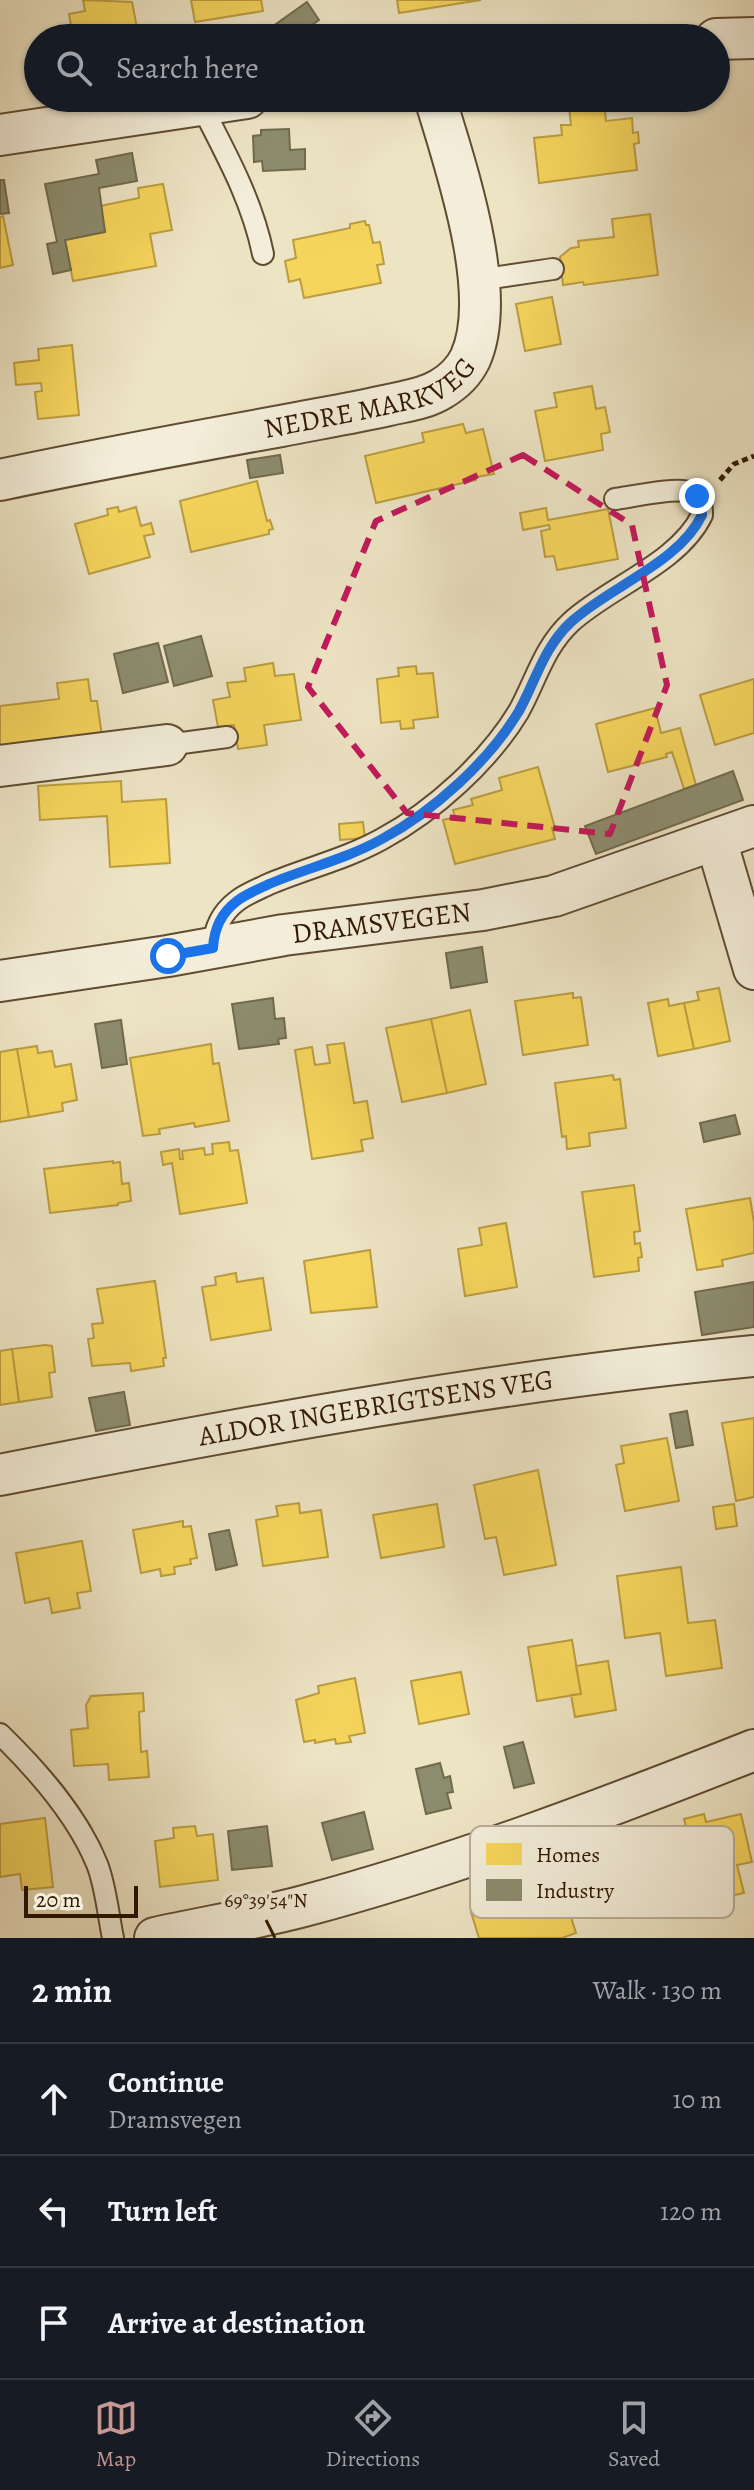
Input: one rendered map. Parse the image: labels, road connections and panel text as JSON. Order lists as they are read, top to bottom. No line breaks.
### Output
{"streets":{"street":["NEDRE MARKVEG","DRAMSVEGEN","ALDOR INGEBRIGTSENS VEG"]},"legend":["Homes","Industry"],"scale_bar":"20 m","page":{"search":"Search here","scale":"20 m","heading":["2 min","Walk · 130 m"],"list":[["Continue","Dramsvegen","10 m"],["Turn left","120 m"],"Arrive at destination"],"nav":["Map","Directions","Saved"]},"coordinates":["69°39'54\"N"]}
